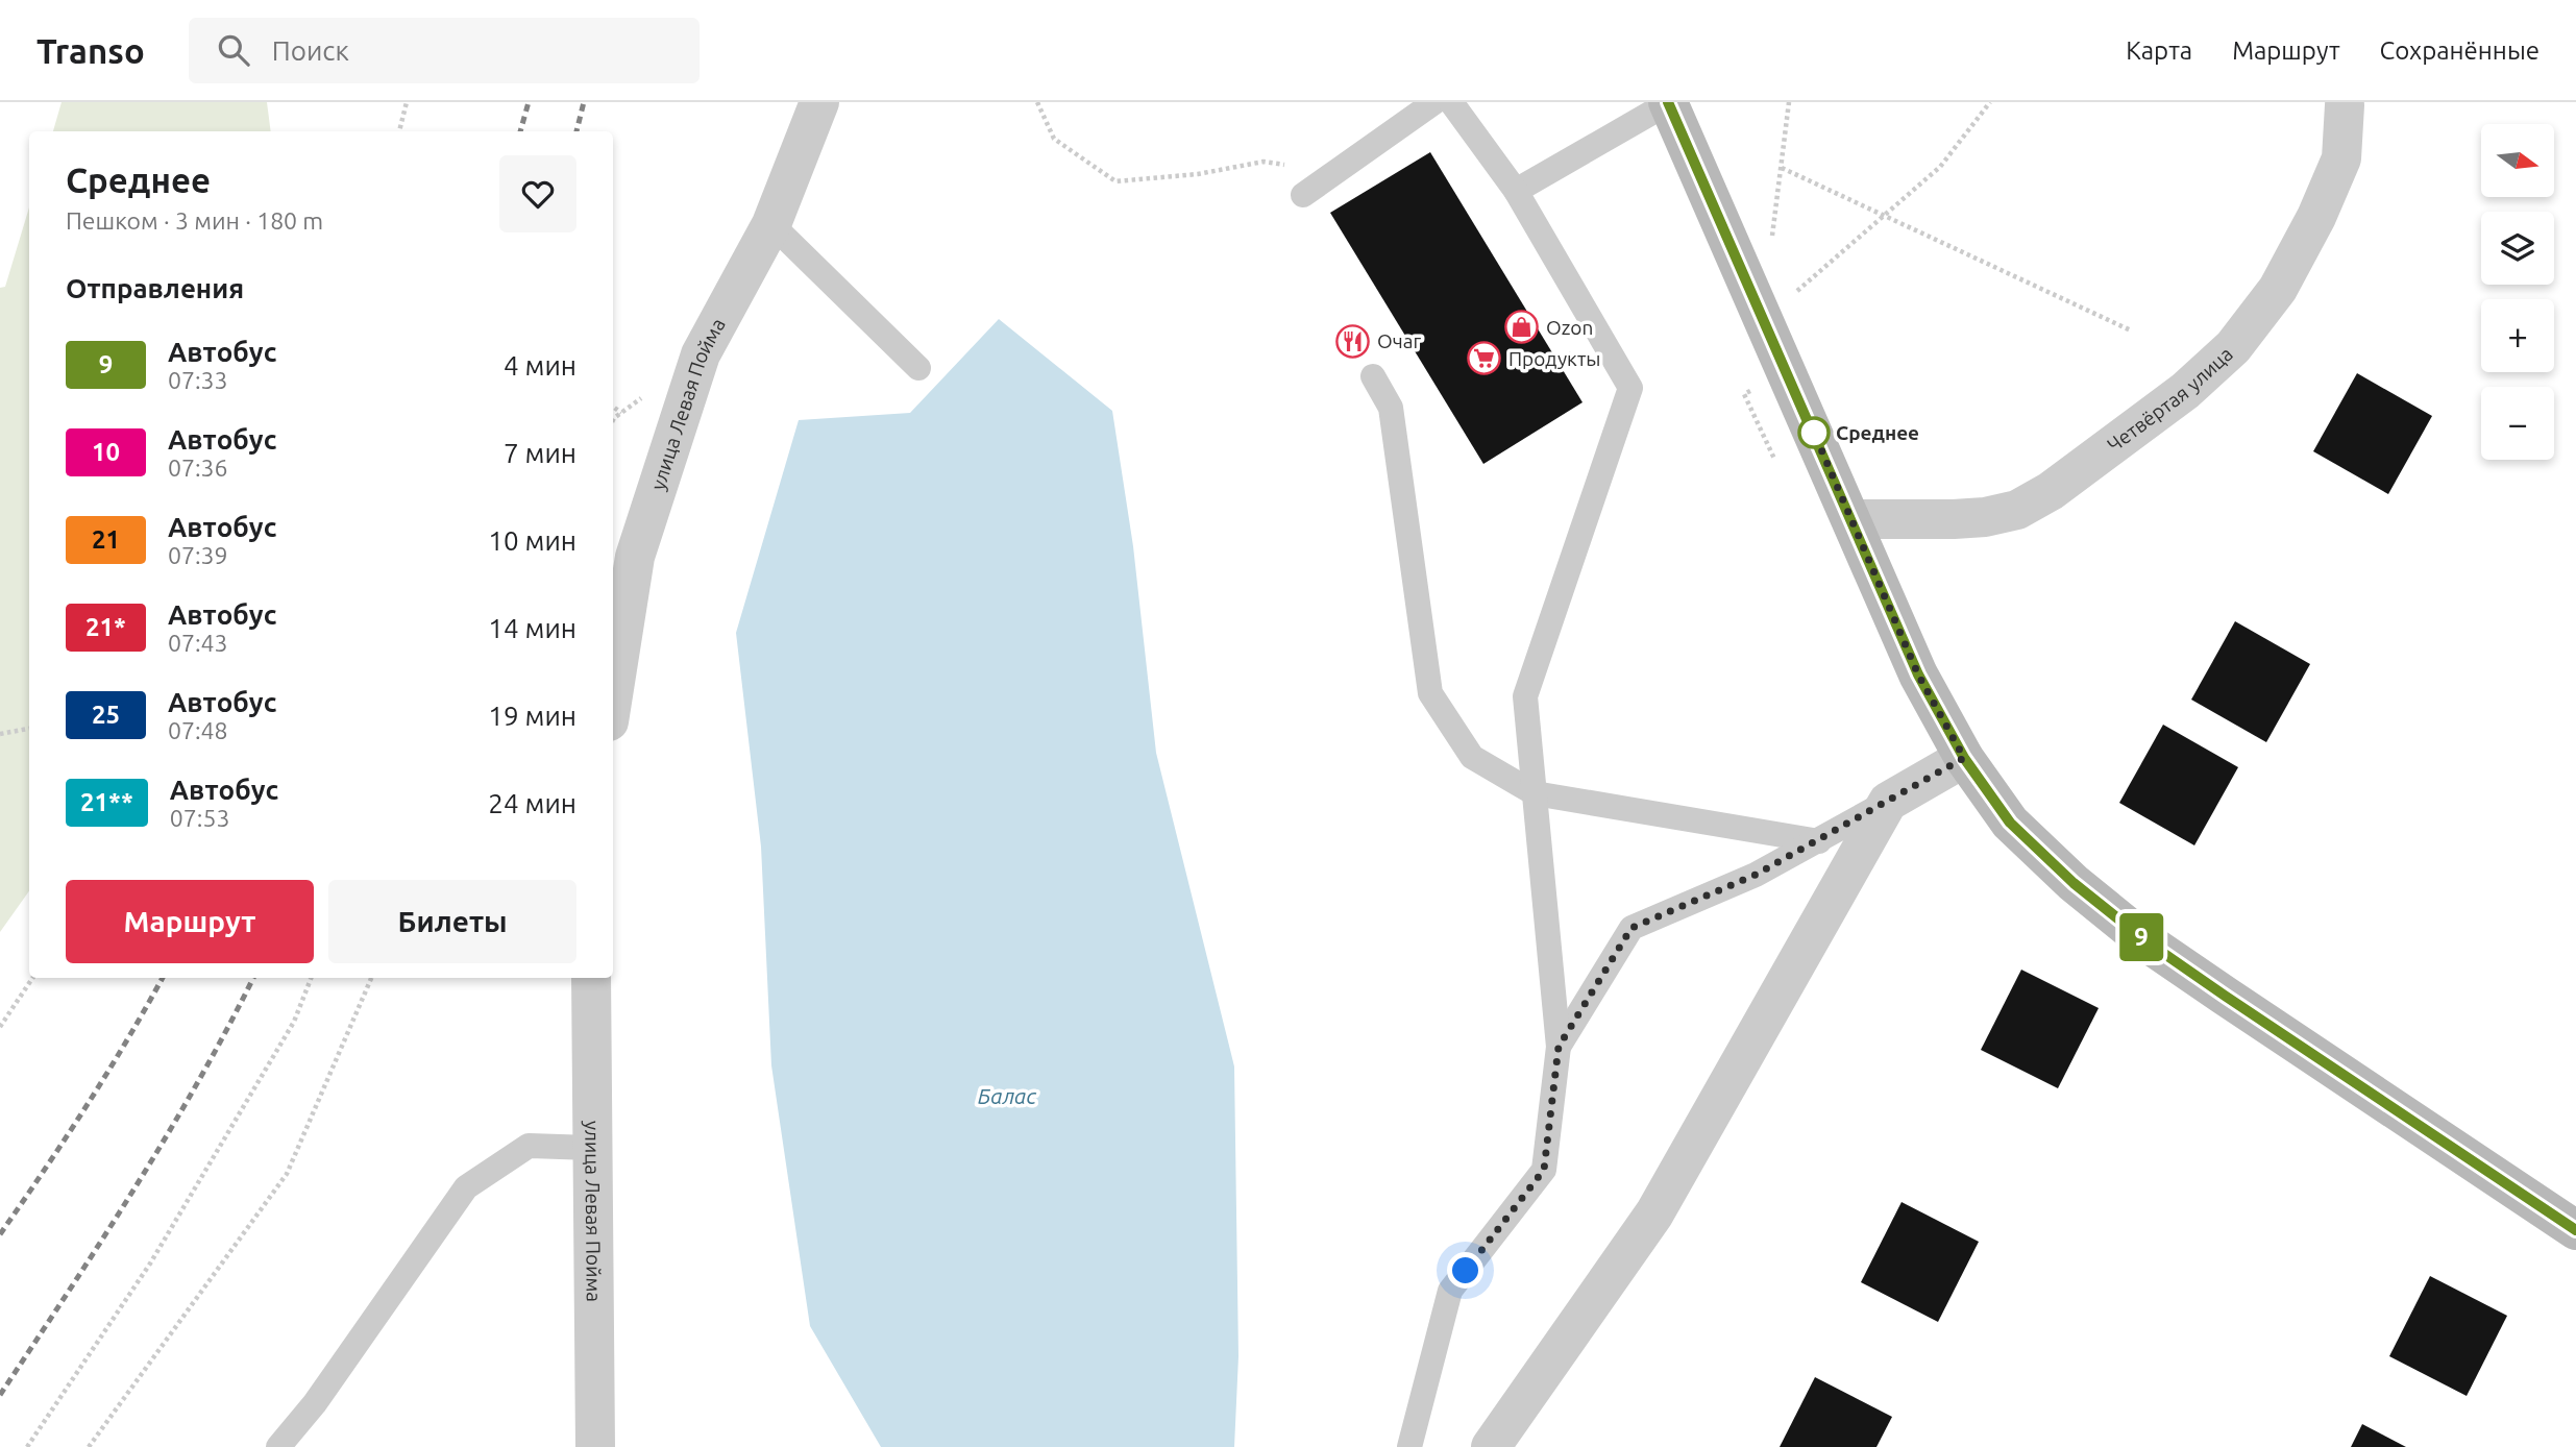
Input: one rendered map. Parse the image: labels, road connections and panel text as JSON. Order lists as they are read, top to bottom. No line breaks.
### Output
{"streets":{"street":["Четвёртая улица","улица Левая Пойма"]},"water":["Балас"],"places":{"shop":["Ozon"],"restaurant":["Очаг"],"supermarket":["Продукты"],"other":["Среднее"]},"lines":["bus line 9"],"north":"right","page":{"header":"Transo","search":"Поиск","nav":["Карта","Маршрут","Сохранённые"],"on_map":"9","map_buttons":["+","−"],"heading":[["Среднее","Пешком · 3 мин · 180 m"],"Отправления"],"list":[{"mark":"9","name":"Автобус","note":"07:33","value":"4 мин"},{"mark":"10","name":"Автобус","note":"07:36","value":"7 мин"},{"mark":"21","name":"Автобус","note":"07:39","value":"10 мин"},{"mark":"21*","name":"Автобус","note":"07:43","value":"14 мин"},{"mark":"25","name":"Автобус","note":"07:48","value":"19 мин"},{"mark":"21**","name":"Автобус","note":"07:53","value":"24 мин"}],"buttons":["Маршрут","Билеты"]}}
